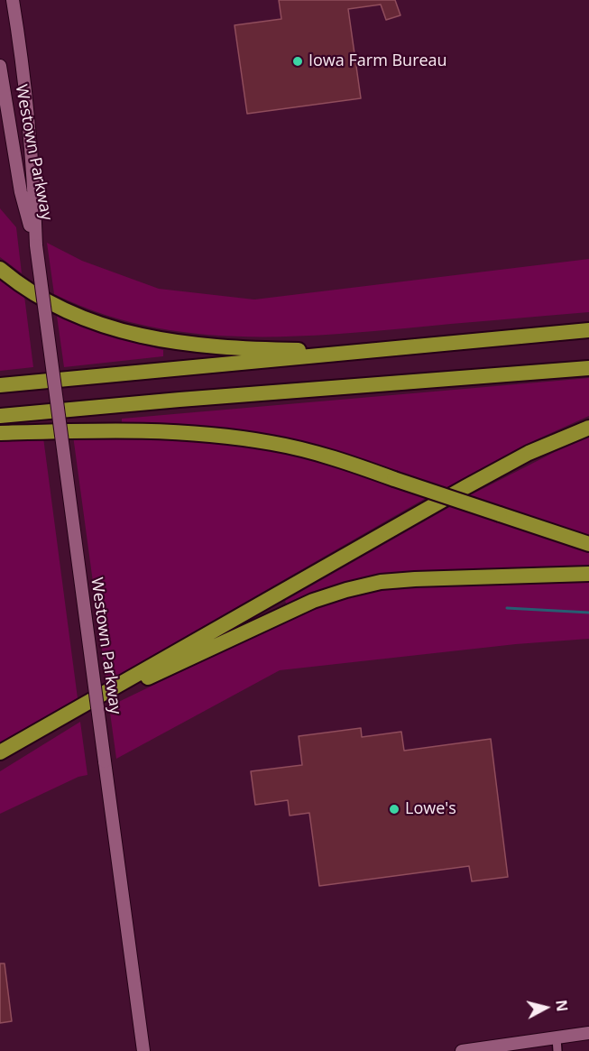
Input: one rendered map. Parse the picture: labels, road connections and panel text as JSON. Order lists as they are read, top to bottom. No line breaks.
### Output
{"streets":{"street":["Westown Parkway"]},"places":["Iowa Farm Bureau","Lowe's"],"north":"right"}
